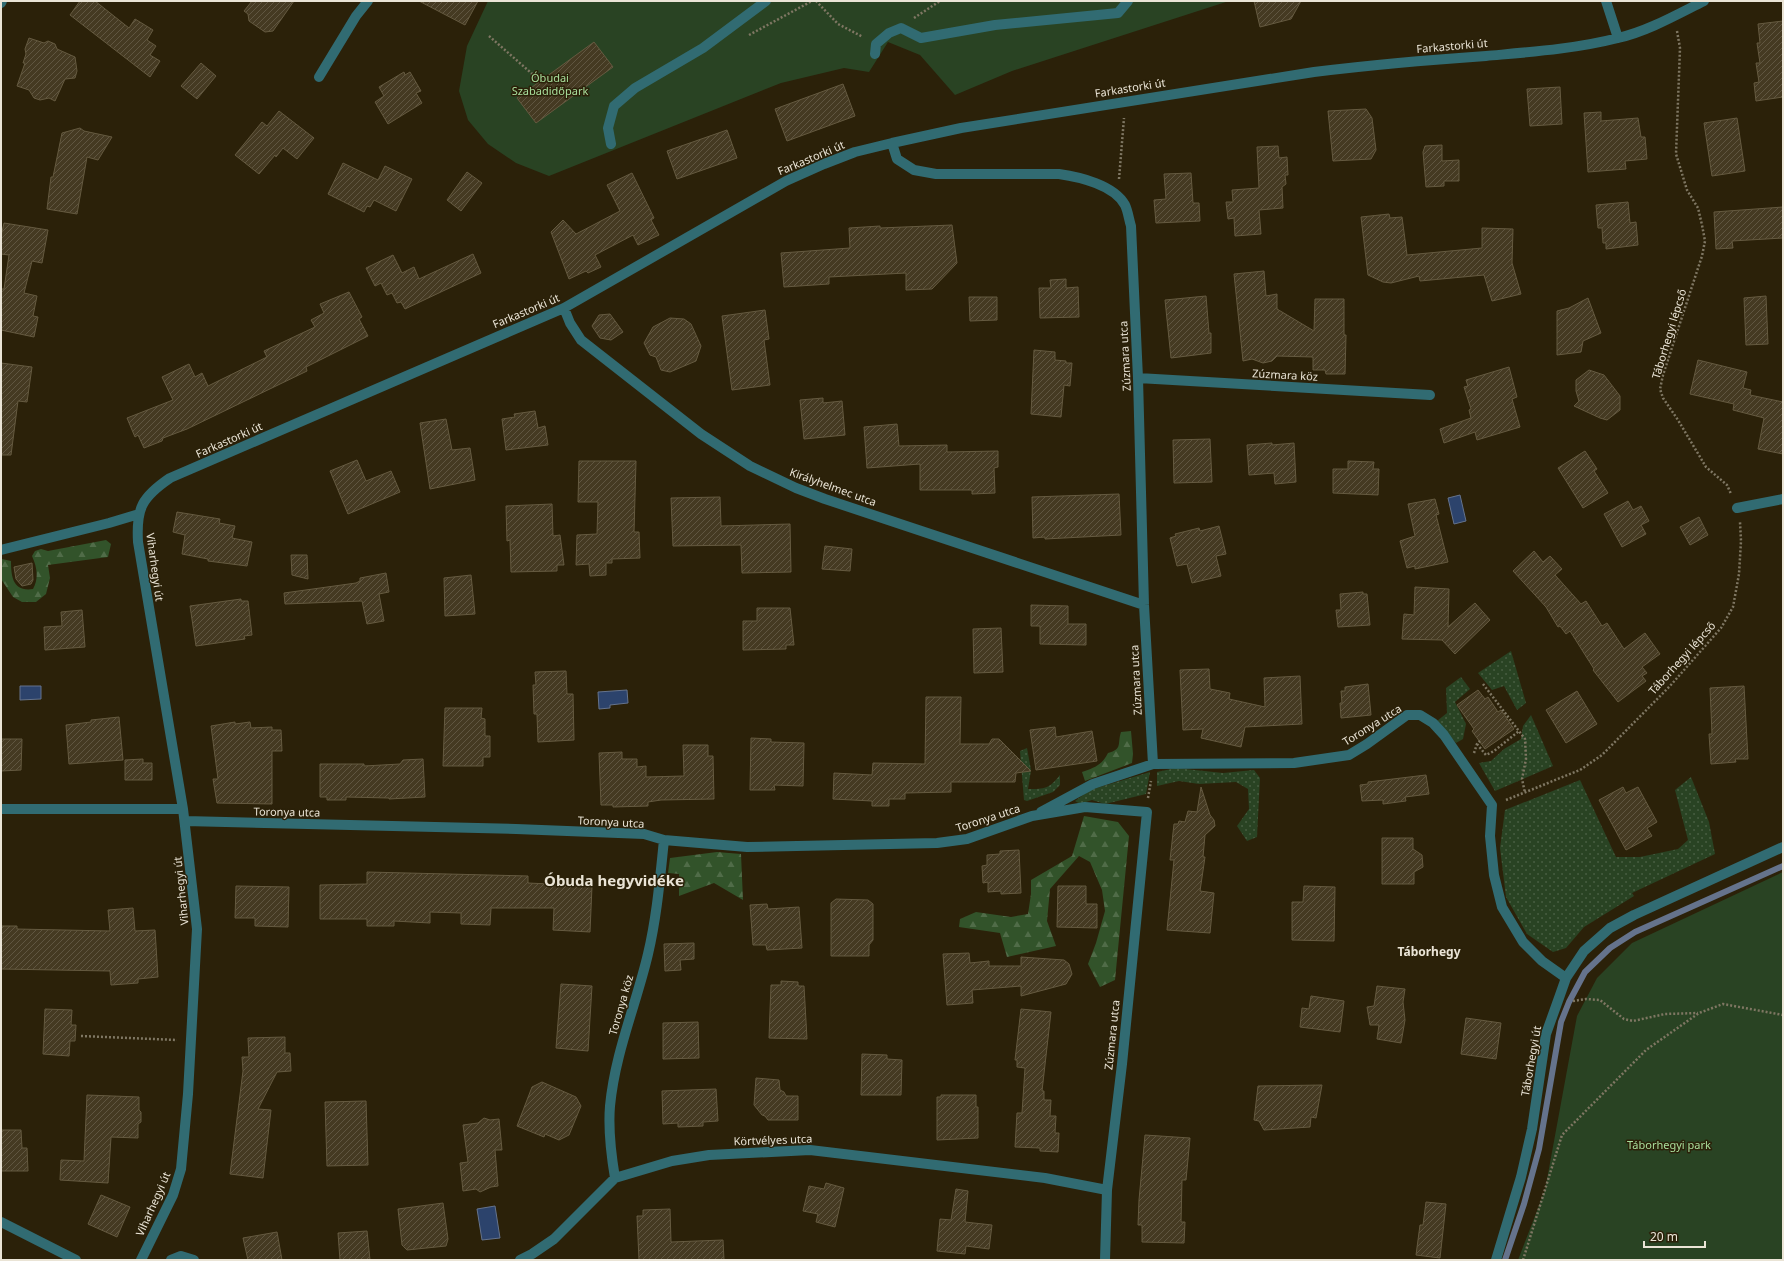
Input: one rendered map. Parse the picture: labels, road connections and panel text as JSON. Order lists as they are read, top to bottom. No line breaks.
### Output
{"streets":{"street":["Farkastorki út","Zúzmara utca","Zúzmara köz","Királyhelmec utca","Viharhegyi út","Toronya utca","Toronya köz","Táborhegyi út","Körtvélyes utca"],"path":["Táborhegyi lépcső"]},"crossings":[["Farkastorki út","Táborhegyi lépcső"],["Farkastorki út","Zúzmara utca"],["Farkastorki út","Királyhelmec utca"],["Farkastorki út","Viharhegyi út"],["Táborhegyi lépcső","Toronya utca"],["Zúzmara utca","Zúzmara köz"],["Zúzmara utca","Királyhelmec utca"],["Zúzmara utca","Toronya utca"],["Zúzmara utca","Körtvélyes utca"],["Viharhegyi út","Toronya utca"],["Toronya utca","Toronya köz"],["Toronya köz","Körtvélyes utca"]],"districts":["Óbuda hegyvidéke","Táborhegy"],"parks":["Óbudai Szabadidőpark","Táborhegyi park"],"scale_bar":"20 m"}
